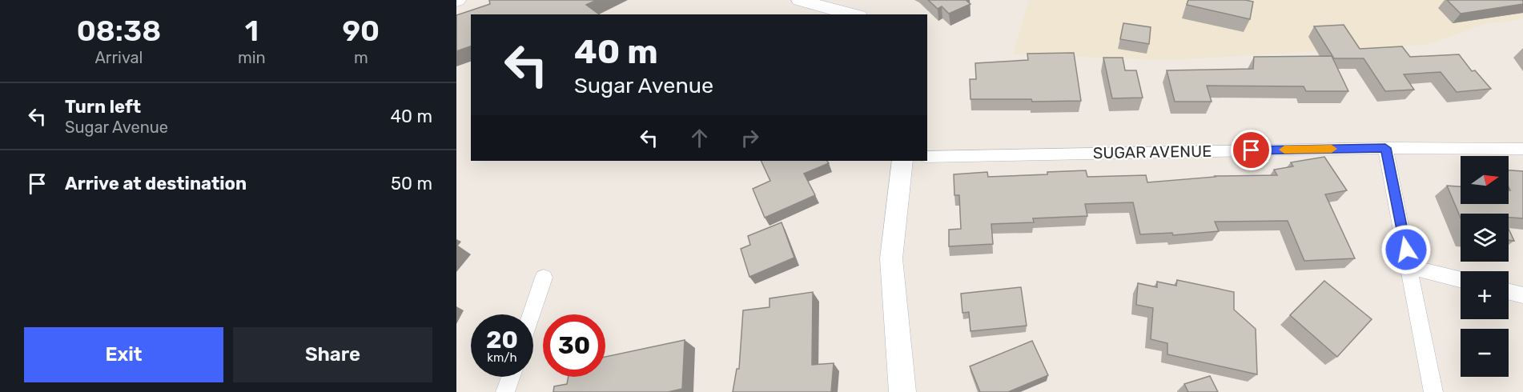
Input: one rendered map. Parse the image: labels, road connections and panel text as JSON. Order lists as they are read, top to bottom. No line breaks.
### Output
{"streets":{"street":["SUGAR AVENUE"]},"north":"right","page":{"eta":["08:38","Arrival","1","min","90","m"],"turn":["40 m","Sugar Avenue"],"list":[{"name":"Turn left","note":"Sugar Avenue","value":"40 m"},{"name":"Arrive at destination","value":"50 m"}],"map_buttons":["+","−"],"speed":"20 km/h","limit":"30","buttons":["Exit","Share"]}}
